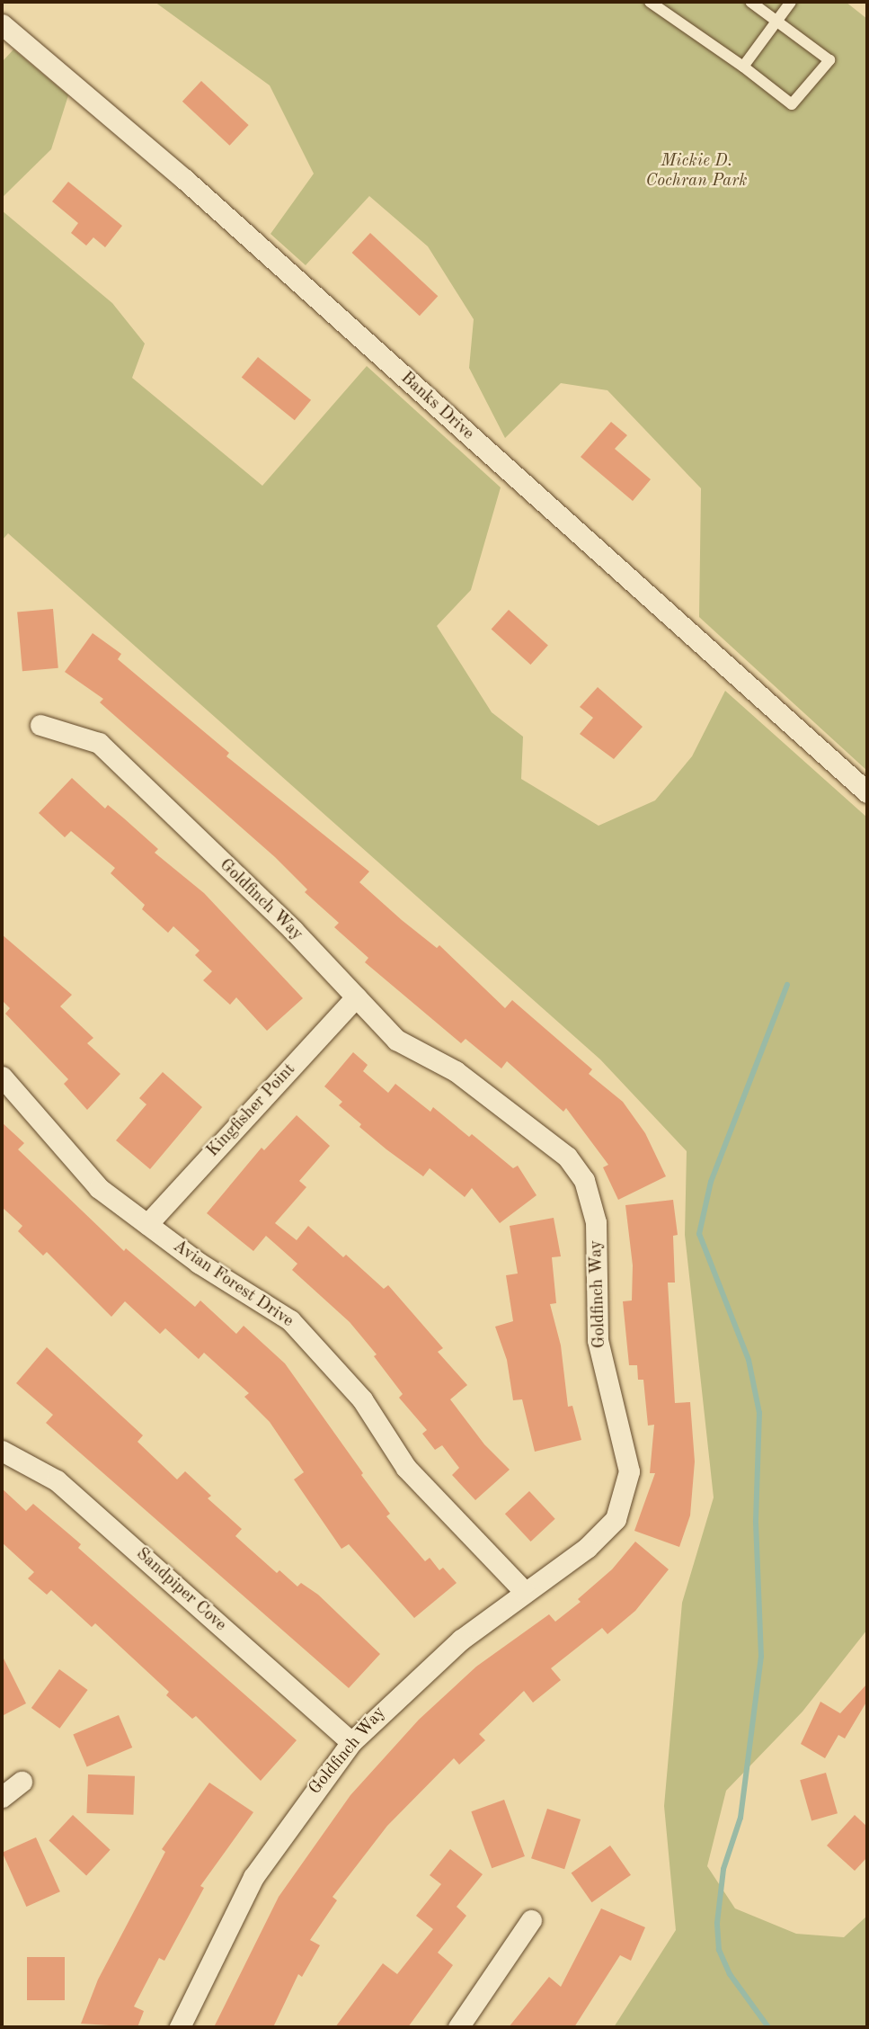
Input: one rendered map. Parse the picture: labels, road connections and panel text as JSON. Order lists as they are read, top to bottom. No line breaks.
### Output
{"streets":{"street":["Banks Drive","Goldfinch Way","Kingfisher Point","Avian Forest Drive","Sandpiper Cove"]},"crossings":[["Goldfinch Way","Kingfisher Point"],["Goldfinch Way","Avian Forest Drive"],["Goldfinch Way","Sandpiper Cove"],["Kingfisher Point","Avian Forest Drive"]],"parks":["Mickie D. Cochran Park"]}
